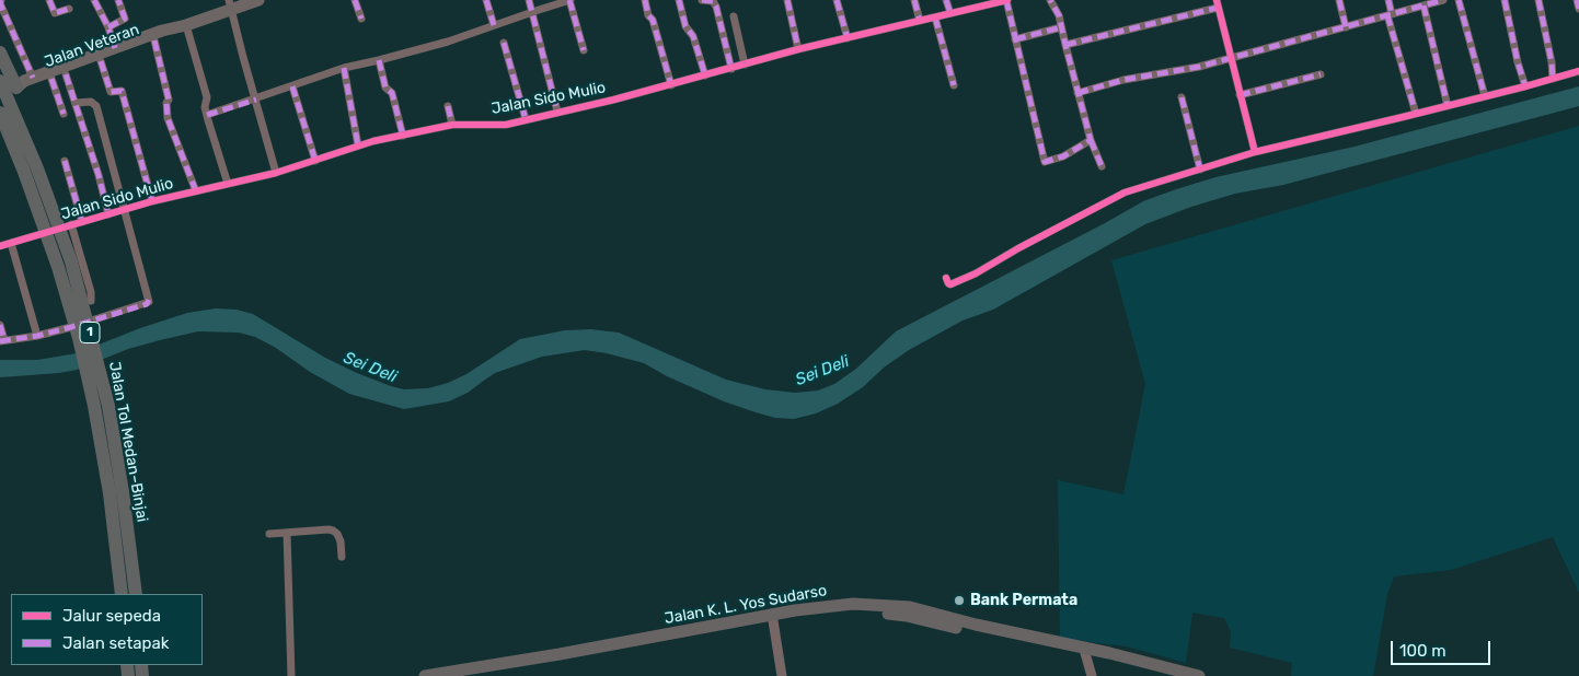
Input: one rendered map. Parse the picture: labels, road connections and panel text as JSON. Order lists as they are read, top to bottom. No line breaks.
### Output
{"streets":{"highway":["1","Jalan Tol Medan–Binjai","Jalan K. L. Yos Sudarso"],"main road":["Jalan Veteran"],"street":["Jalan Sido Mulio"]},"water":["Sei Deli"],"places":["Bank Permata"],"legend":["Jalur sepeda","Jalan setapak"],"scale_bar":"100 m"}
